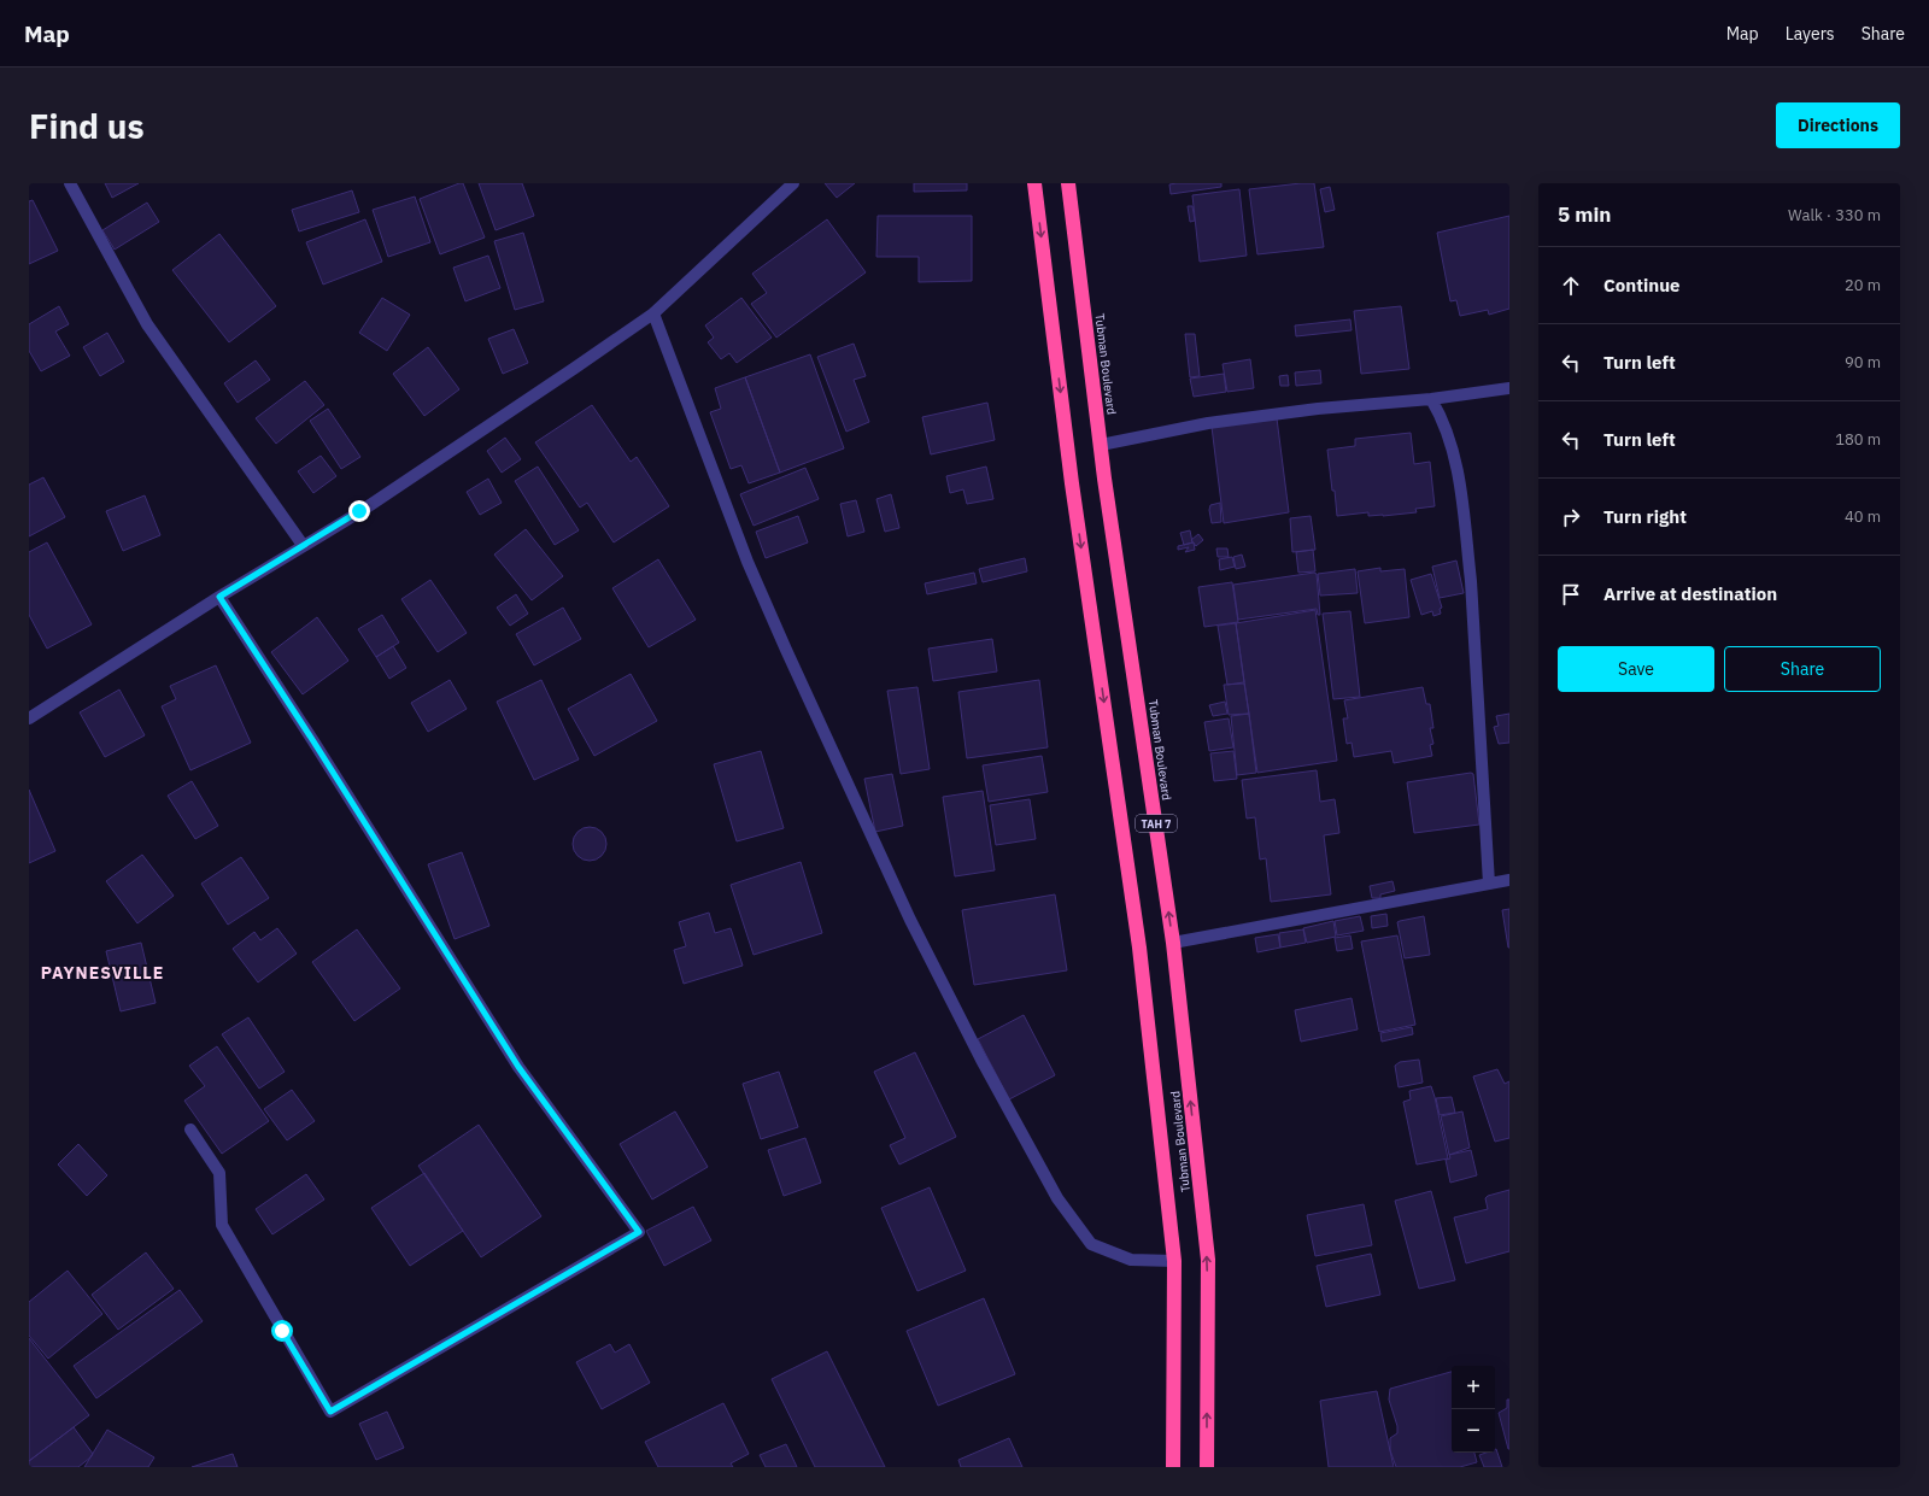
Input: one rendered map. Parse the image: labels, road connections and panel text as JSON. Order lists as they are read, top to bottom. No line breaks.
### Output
{"streets":{"highway":["Tubman Boulevard","TAH 7"]},"districts":["PAYNESVILLE"],"page":{"header":"Map","nav":["Map","Layers","Share"],"buttons":["Directions",["Save","Share"]],"title":"Find us","heading":["5 min","Walk · 330 m"],"list":[["Continue","20 m"],["Turn left","90 m"],["Turn left","180 m"],["Turn right","40 m"],"Arrive at destination"],"map_buttons":["+","−"]}}
